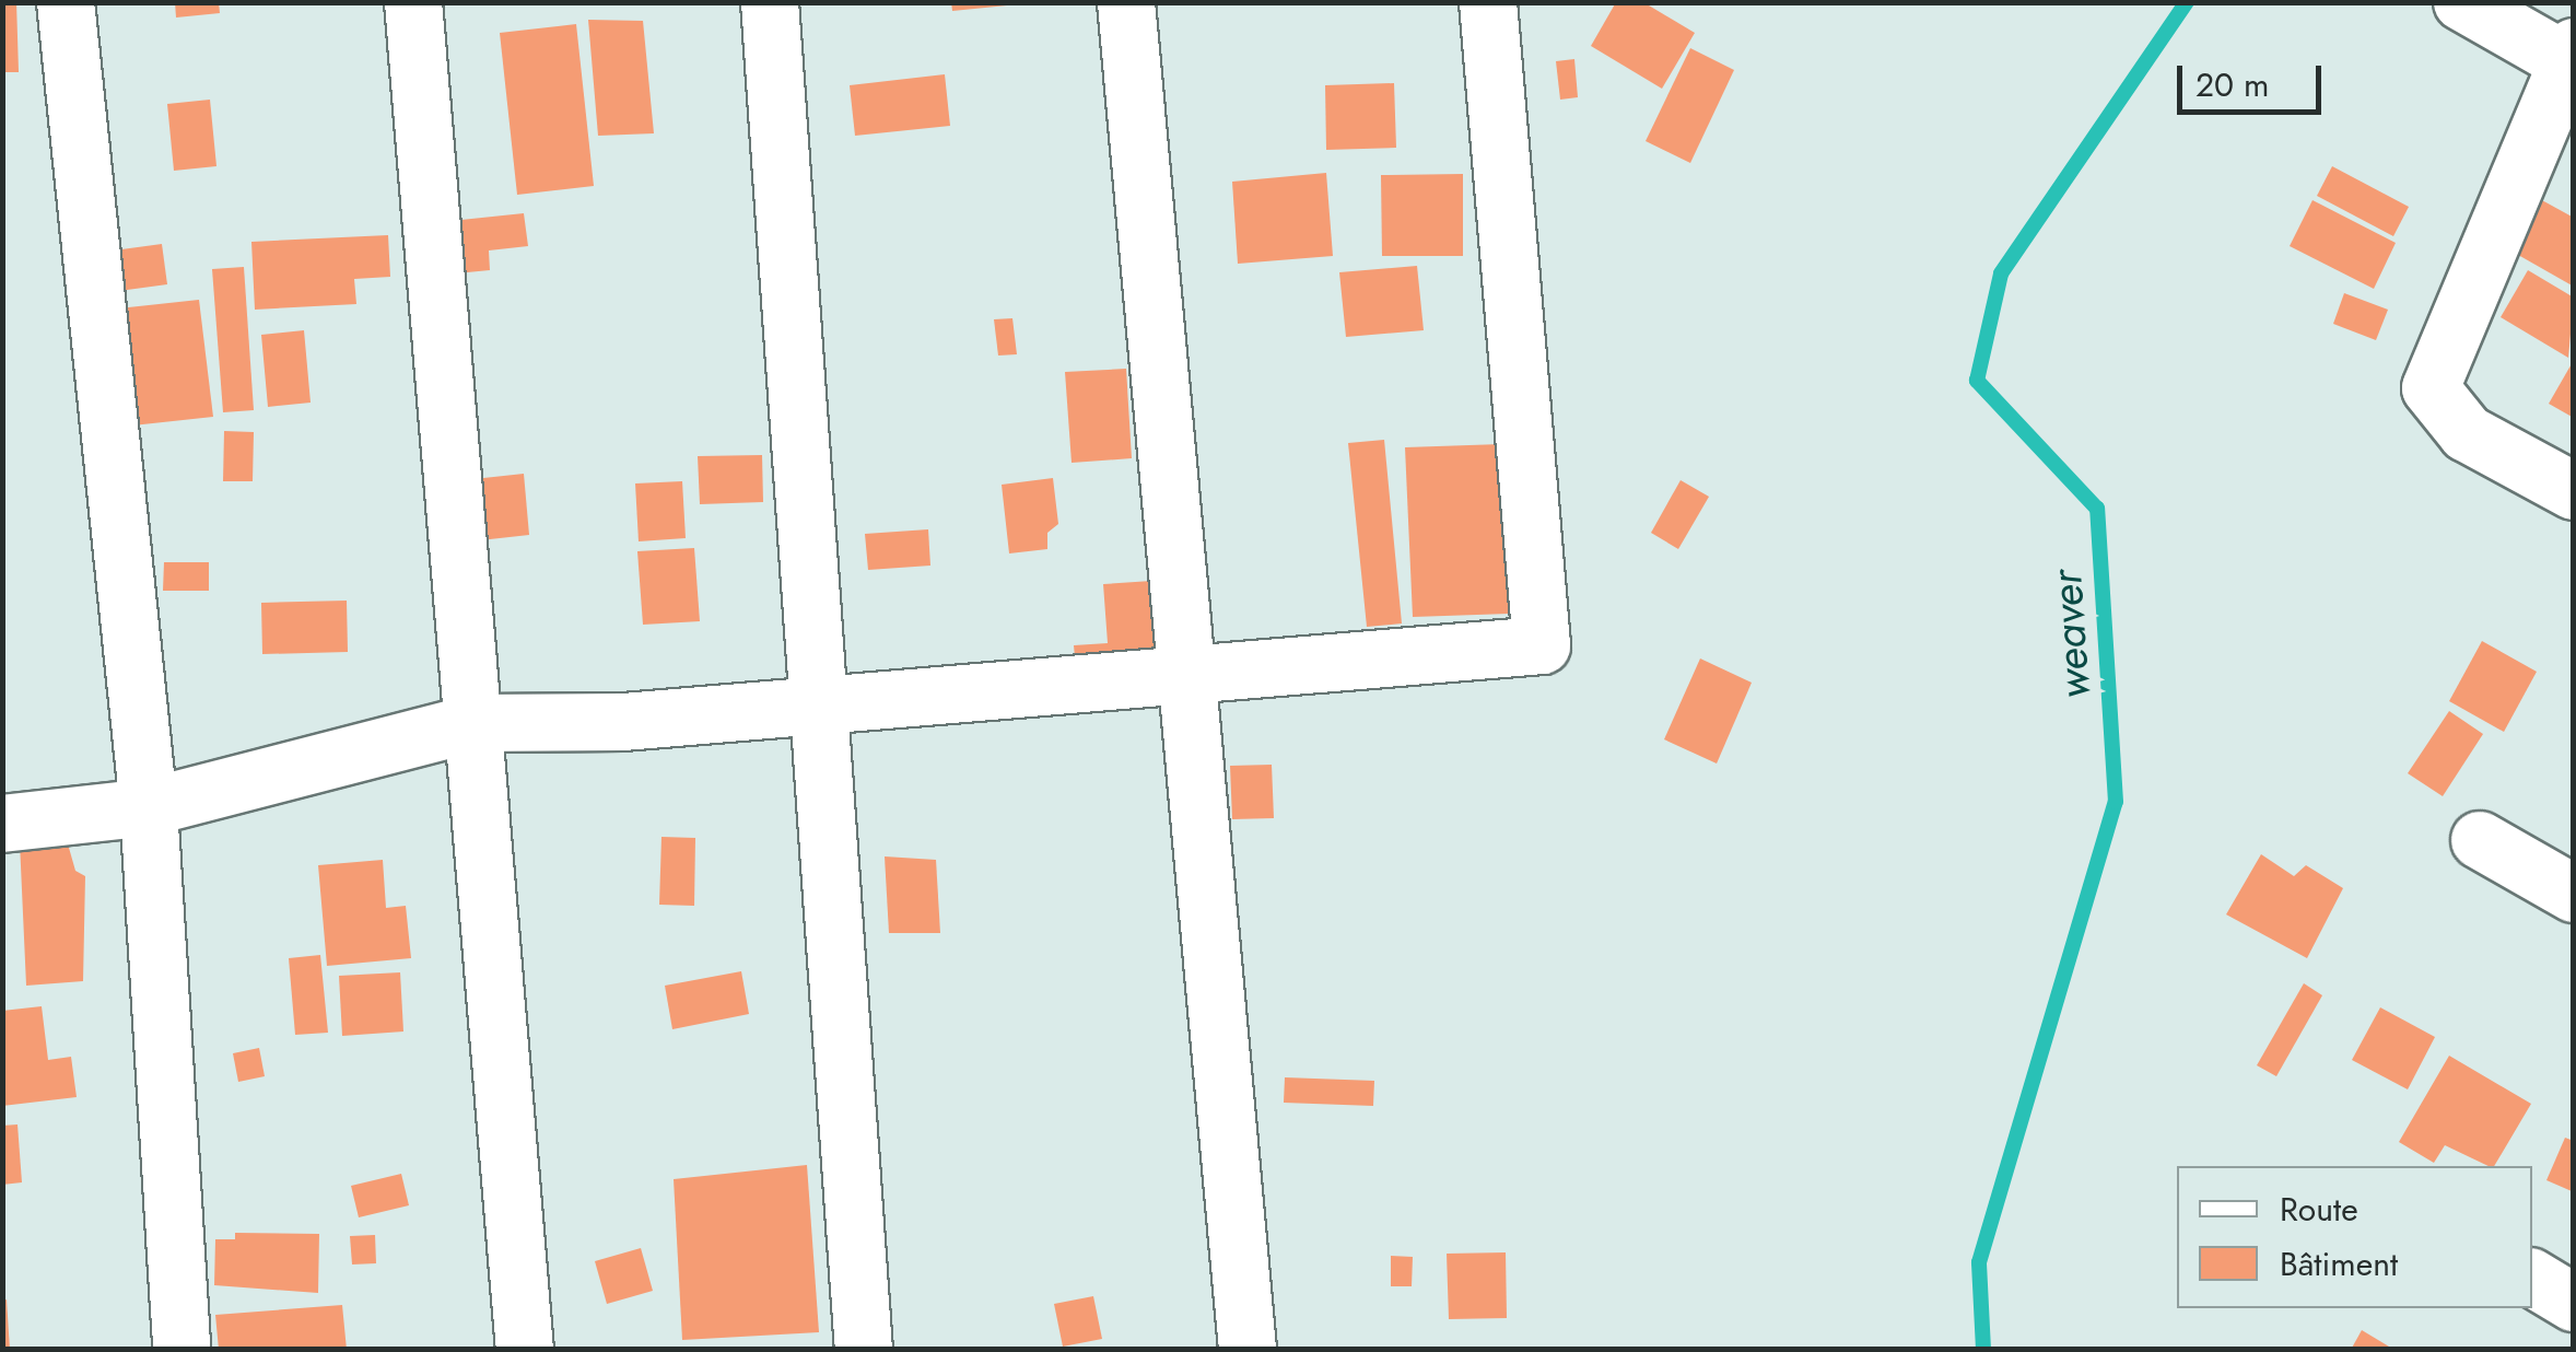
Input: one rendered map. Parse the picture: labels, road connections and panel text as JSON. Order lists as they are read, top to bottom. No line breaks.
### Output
{"water":["weaver"],"legend":["Route","Bâtiment"],"scale_bar":"20 m"}
